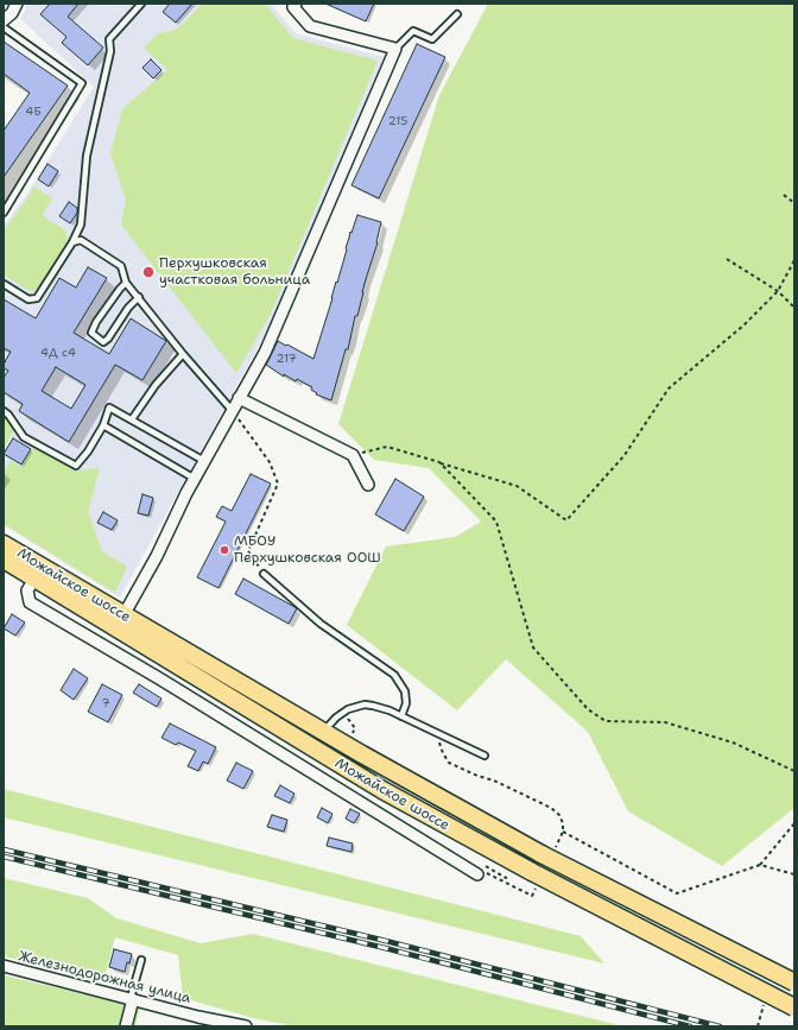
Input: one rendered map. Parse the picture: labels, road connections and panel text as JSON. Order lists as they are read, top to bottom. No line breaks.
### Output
{"streets":{"main road":["Можайское шоссе"],"street":["Железнодорожная улица"]},"places":["Перхушковская участковая больница","МБОУ Перхушковская ООШ"],"house_numbers":["4Б","215","4Д с4","217","7"]}
